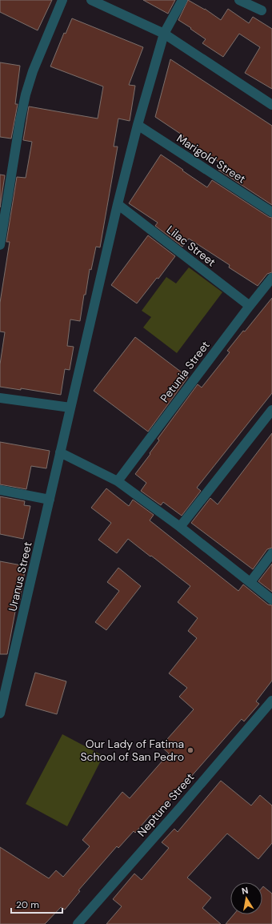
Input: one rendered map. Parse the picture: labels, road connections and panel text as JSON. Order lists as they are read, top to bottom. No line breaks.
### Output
{"streets":{"street":["Marigold Street","Lilac Street","Petunia Street","Uranus Street","Neptune Street"]},"crossings":[["Marigold Street","Uranus Street"],["Lilac Street","Petunia Street"],["Lilac Street","Uranus Street"]],"places":["Our Lady of Fatima School of San Pedro"],"scale_bar":"20 m","north":"top"}
